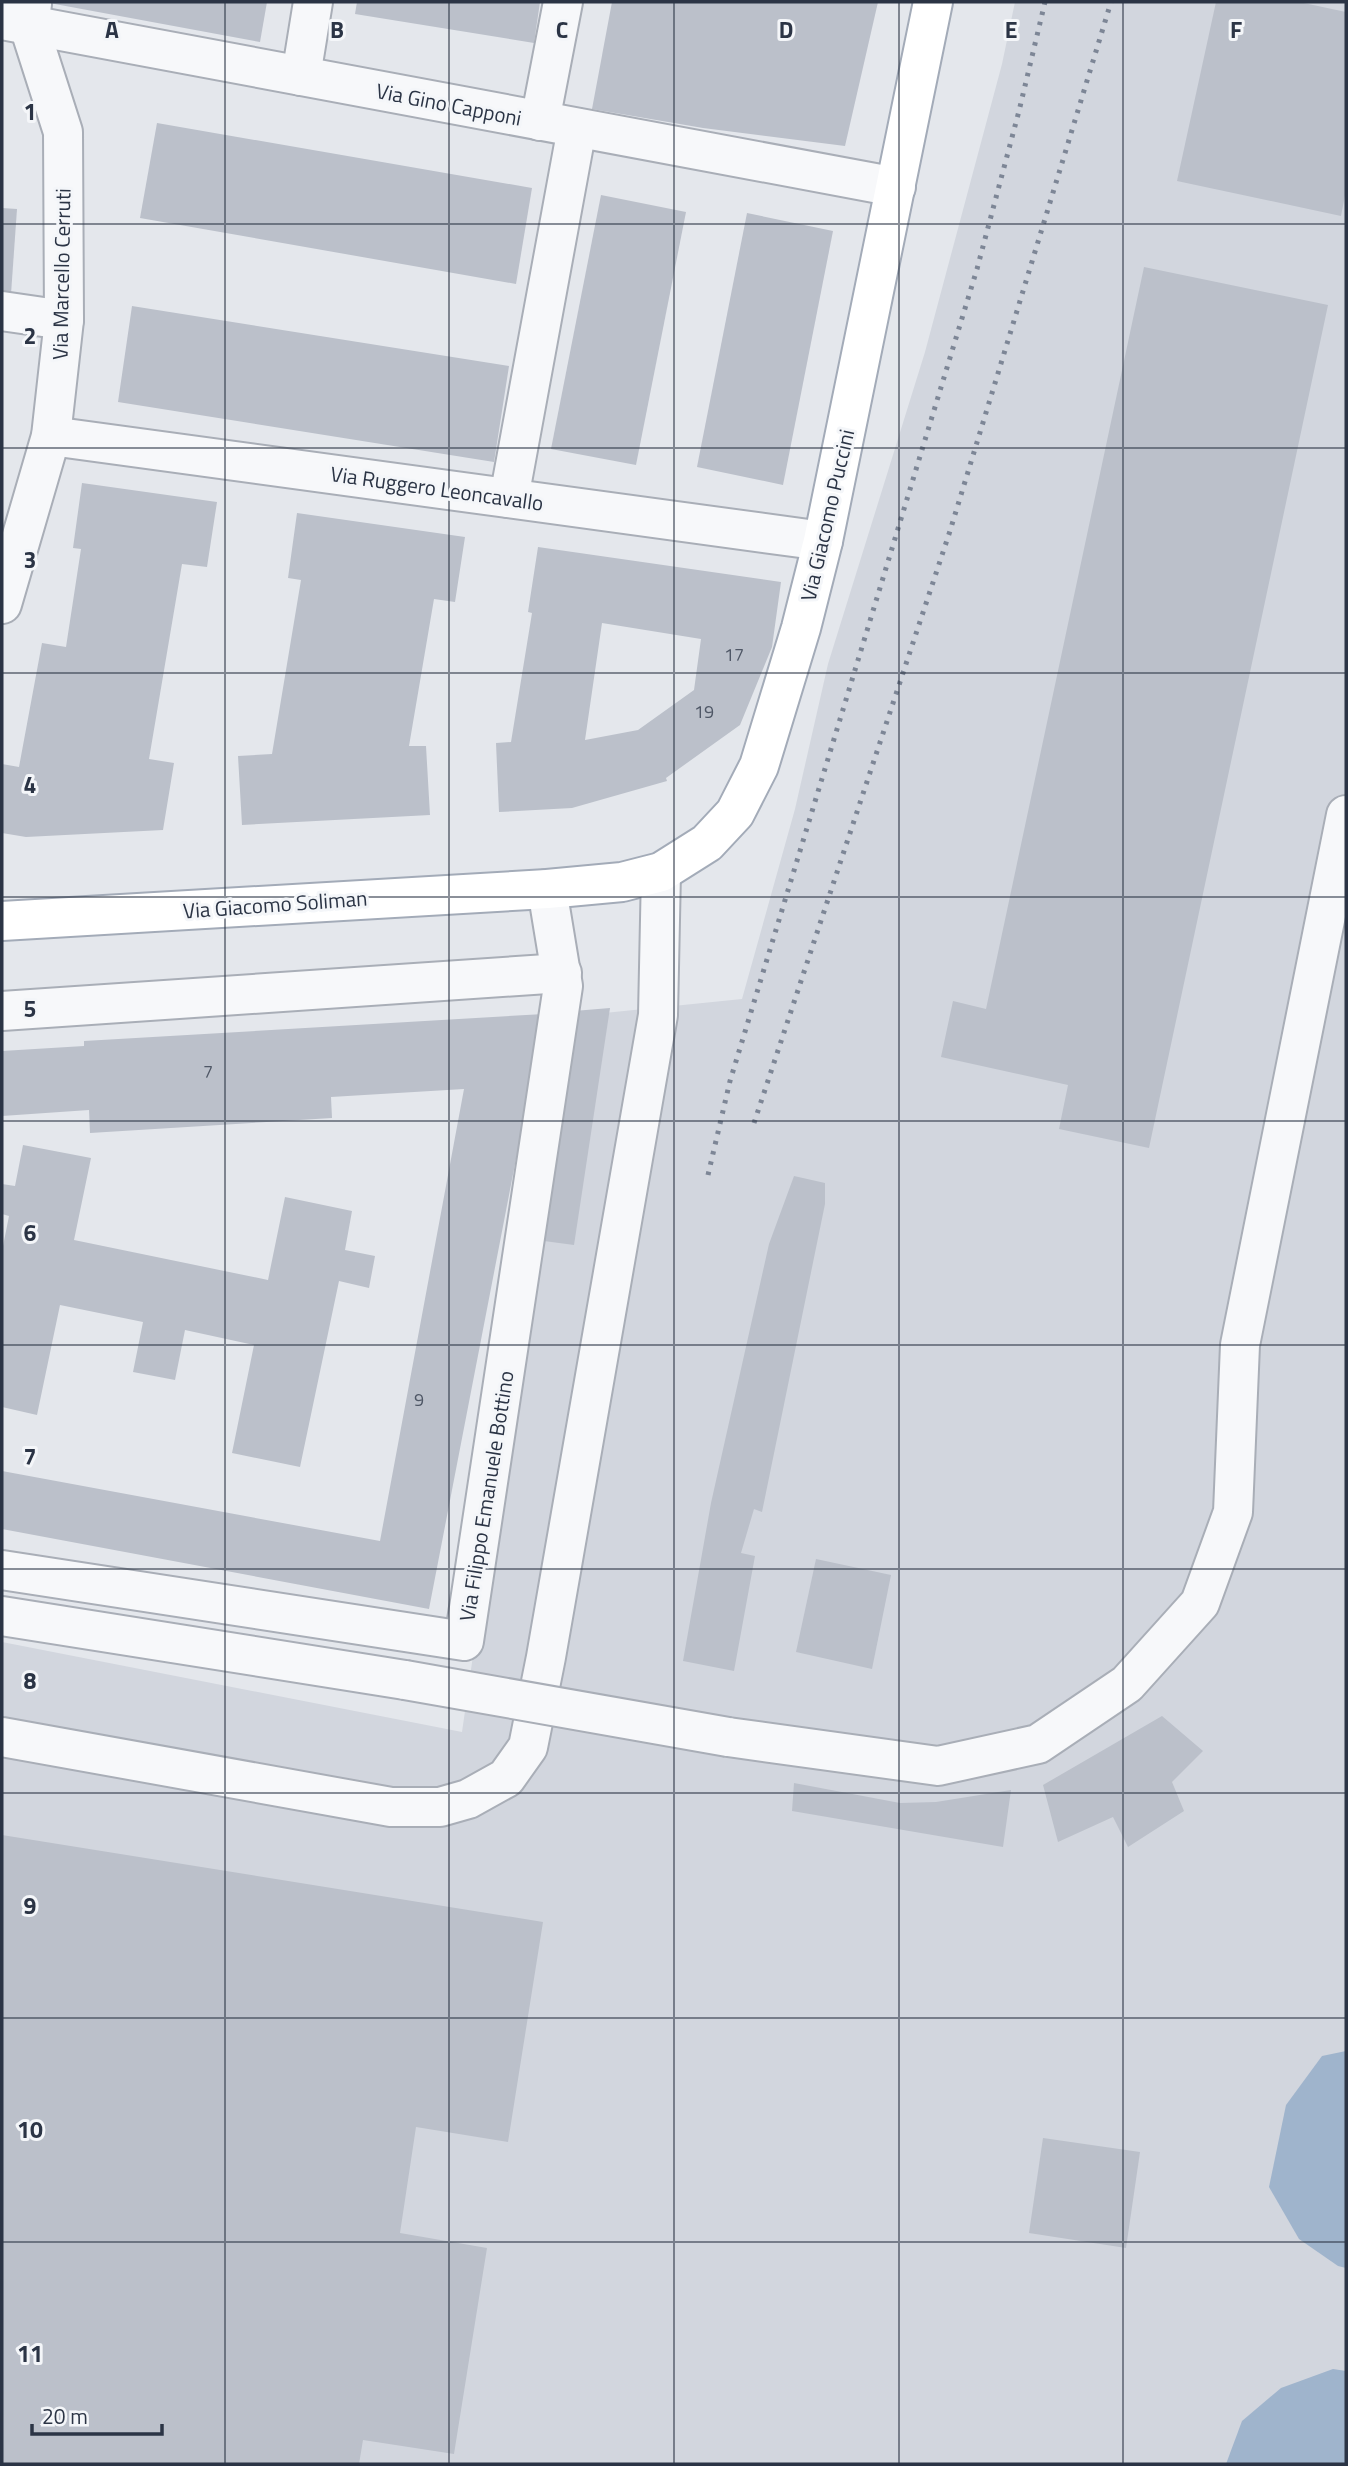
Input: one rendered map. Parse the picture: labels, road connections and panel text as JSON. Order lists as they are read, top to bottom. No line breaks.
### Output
{"streets":{"main road":["Via Giacomo Puccini","Via Giacomo Soliman"],"street":["Via Gino Capponi","Via Marcello Cerruti","Via Ruggero Leoncavallo","Via Filippo Emanuele Bottino"]},"crossings":[["Via Gino Capponi","Via Marcello Cerruti"],["Via Gino Capponi","Via Giacomo Puccini"],["Via Marcello Cerruti","Via Ruggero Leoncavallo"],["Via Ruggero Leoncavallo","Via Giacomo Puccini"],["Via Giacomo Puccini","Via Giacomo Soliman"],["Via Giacomo Puccini","Via Filippo Emanuele Bottino"],["Via Giacomo Soliman","Via Filippo Emanuele Bottino"]],"house_numbers":["17","19","7","9"],"scale_bar":"20 m","grid":{"columns":["A","B","C","D","E","F"],"rows":["1","2","3","4","5","6","7","8","9","10","11"]}}
